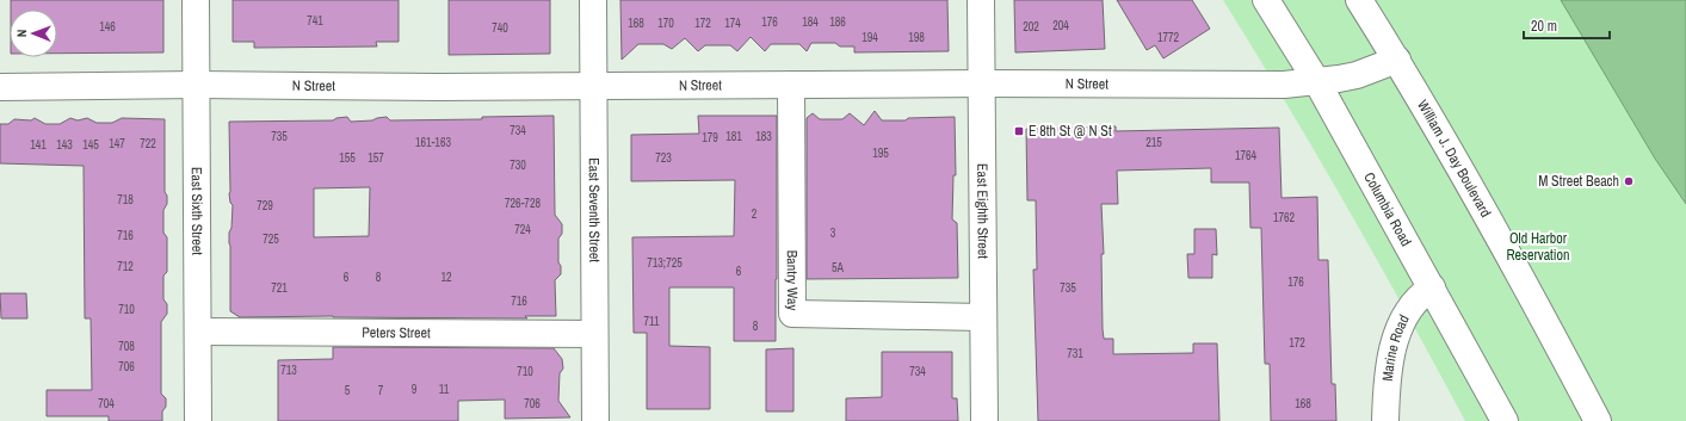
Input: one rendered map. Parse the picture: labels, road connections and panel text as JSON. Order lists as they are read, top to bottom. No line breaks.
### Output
{"streets":{"street":["N Street","William J. Day Boulevard","Columbia Road","East Seventh Street","East Eighth Street","East Sixth Street","Bantry Way","Peters Street","Marine Road"]},"crossings":[["N Street","William J. Day Boulevard"],["N Street","Columbia Road"],["N Street","East Seventh Street"],["N Street","East Eighth Street"],["N Street","East Sixth Street"],["N Street","Bantry Way"],["Columbia Road","Marine Road"],["East Seventh Street","Peters Street"],["East Eighth Street","Bantry Way"],["East Sixth Street","Peters Street"]],"parks":["Old Harbor Reservation"],"places":{"transit":["E 8th St @ N St"],"other":["M Street Beach"]},"house_numbers":["741","176","184","186","168","170","172","174","204","146","202","740","194","198","1772","734","735","181","183","179","161-163","215","147","722","141","143","145","195","1764","155","157","723","730","718","726-728","729","2","1762","724","3","716","725","713;725","712","5A","6","6","8","12","176","721","735","716","710","711","8","172","708","731","706","713","710","734","9","11","5","7","704","706","168"],"scale_bar":"20 m","north":"left"}
